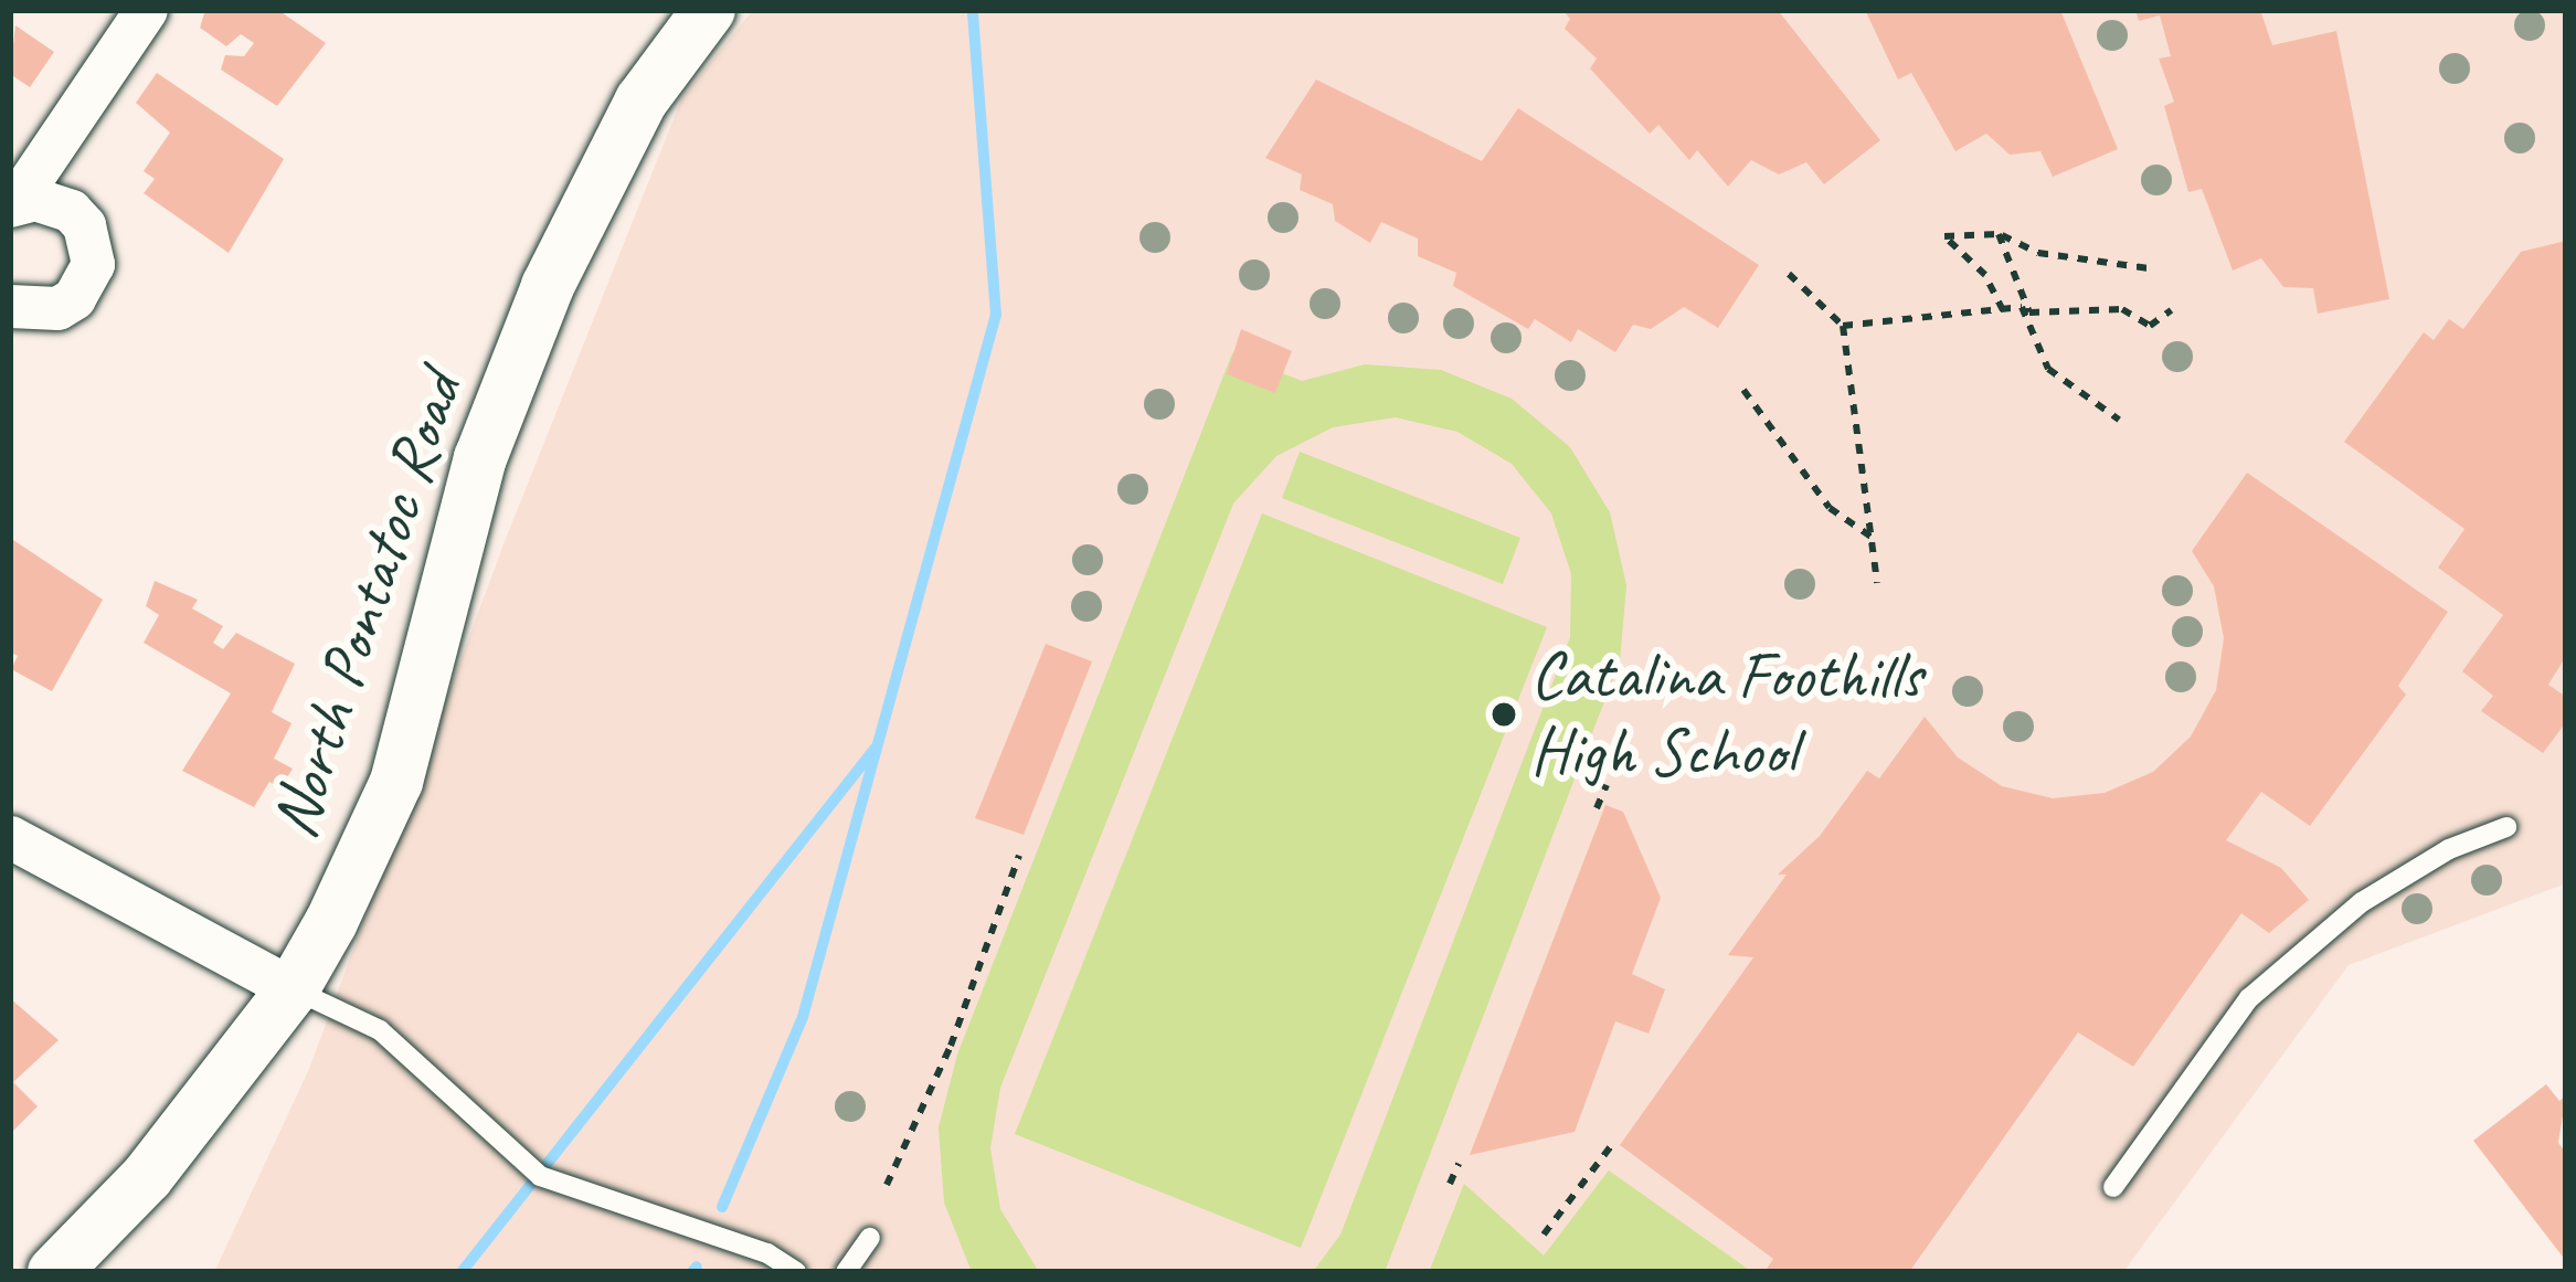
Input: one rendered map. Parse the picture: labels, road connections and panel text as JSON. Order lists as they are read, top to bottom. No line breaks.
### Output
{"streets":{"street":["North Pontatoc Road"]},"places":["Catalina Foothills High School"]}
